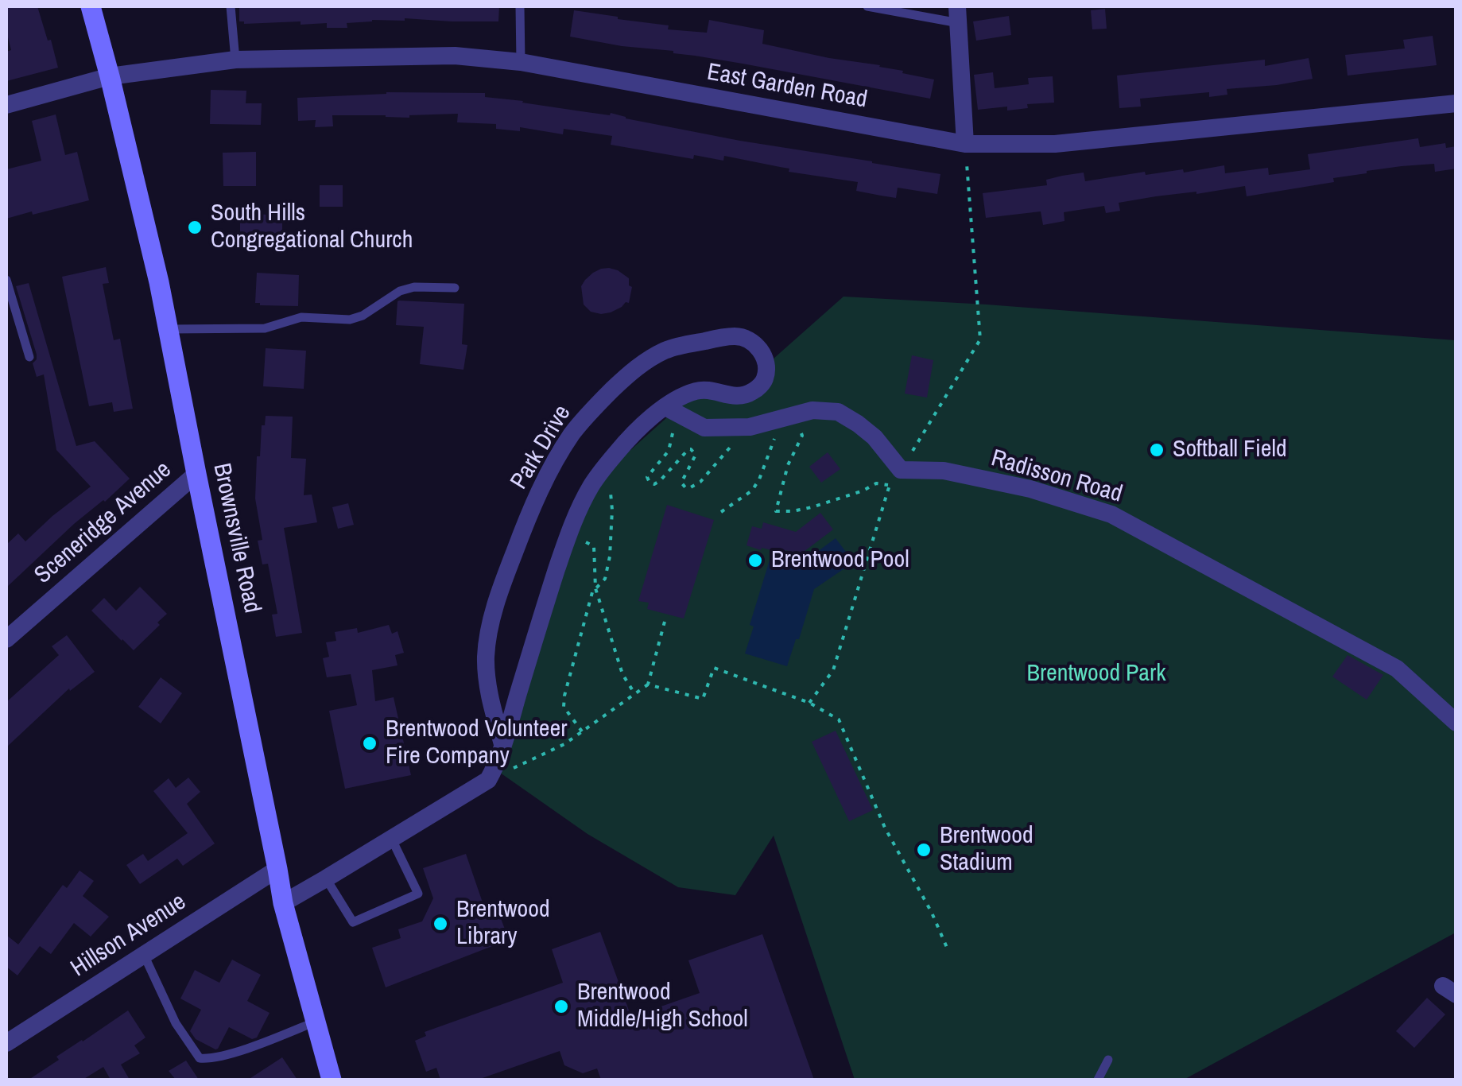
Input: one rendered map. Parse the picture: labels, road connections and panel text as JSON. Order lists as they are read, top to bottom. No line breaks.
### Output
{"streets":{"main road":["Brownsville Road"],"street":["East Garden Road","Park Drive","Radisson Road","Sceneridge Avenue","Hillson Avenue"]},"crossings":[["East Garden Road","Brownsville Road"],["Sceneridge Avenue","Brownsville Road"],["Brownsville Road","Hillson Avenue"]],"parks":["Brentwood Park"],"places":["South Hills Congregational Church","Softball Field","Brentwood Pool","Brentwood Volunteer Fire Company","Brentwood Stadium","Brentwood Library","Brentwood Middle/High School"]}
